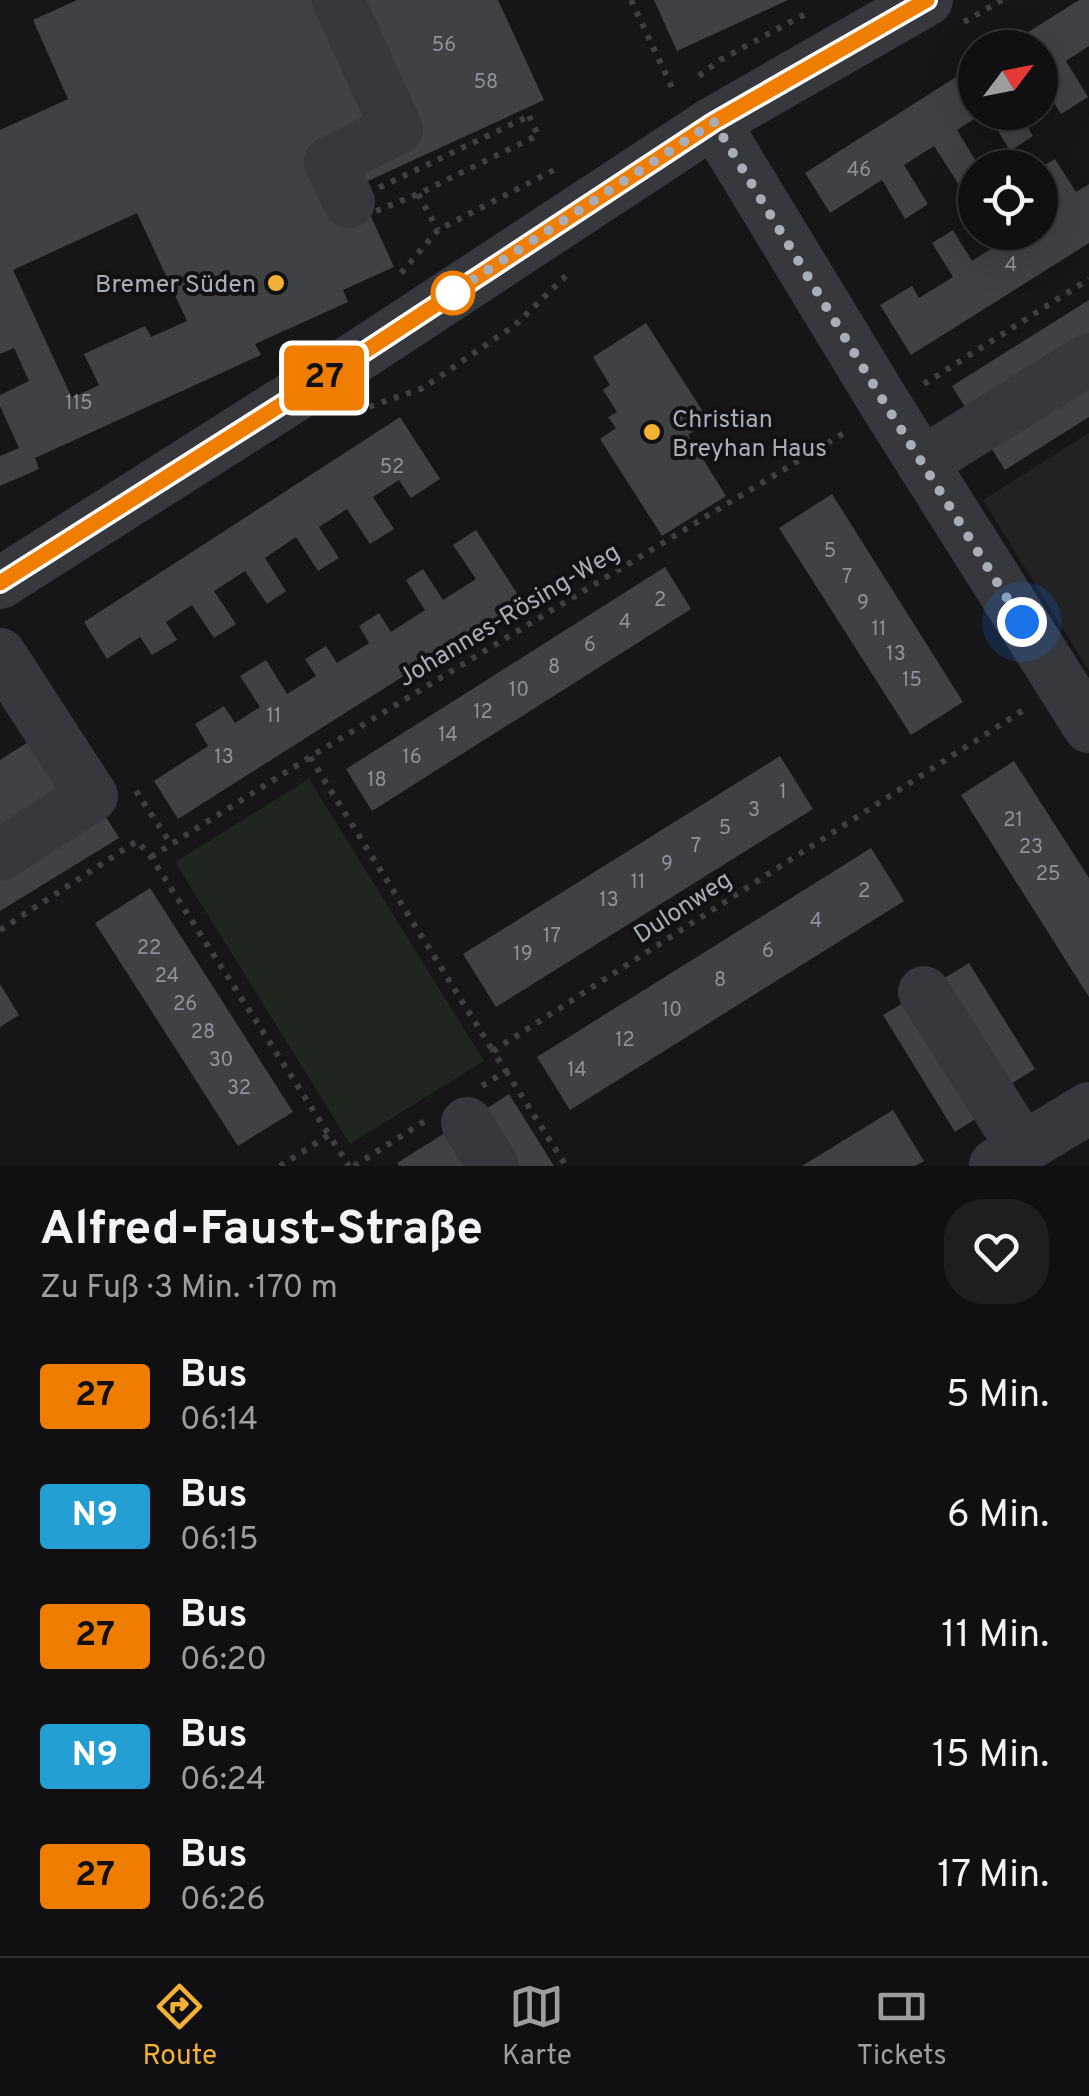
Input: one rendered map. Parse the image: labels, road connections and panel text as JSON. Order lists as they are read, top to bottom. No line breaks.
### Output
{"streets":{"path":["Johannes-Rösing-Weg","Dulonweg"]},"places":["Bremer Süden","Christian Breyhan Haus"],"lines":["bus line 27"],"house_numbers":["56","58","46","4","115","52","5","7","2","9","4","11","6","13","8","15","10","12","11","14","13","16","18","1","3","21","5","7","23","9","25","11","2","13","4","17","22","6","19","24","8","26","10","28","12","30","14","32"],"north":"top right","page":{"on_map":"27","heading":["Alfred-Faust-Straße","Zu Fuß · 3 Min. · 170 m"],"list":[{"mark":"27","name":"Bus","note":"06:14","value":"5 Min."},{"mark":"N9","name":"Bus","note":"06:15","value":"6 Min."},{"mark":"27","name":"Bus","note":"06:20","value":"11 Min."},{"mark":"N9","name":"Bus","note":"06:24","value":"15 Min."},{"mark":"27","name":"Bus","note":"06:26","value":"17 Min."}],"tabs":["Route","Karte","Tickets"]}}
